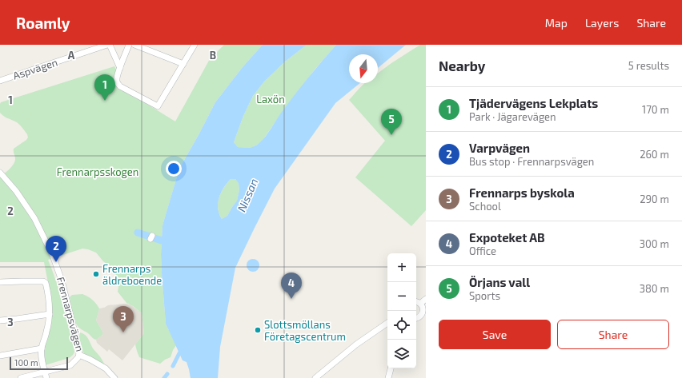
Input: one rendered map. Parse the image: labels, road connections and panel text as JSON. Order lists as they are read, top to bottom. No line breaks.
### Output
{"streets":{"street":["Aspvägen","Frennarpsvägen"]},"water":["Nissan"],"parks":["Laxön","Frennarpsskogen"],"places":["Frennarps äldreboende","Slottsmöllans Företagscentrum"],"scale_bar":"100 m","north":"bottom","page":{"header":"Roamly","nav":["Map","Layers","Share"],"heading":["Nearby","5 results"],"pins":["1","5","2","4","3"],"list":[{"mark":"1","name":"Tjädervägens Lekplats","note":"Park · Jägarevägen","value":"170 m"},{"mark":"2","name":"Varpvägen","note":"Bus stop · Frennarpsvägen","value":"260 m"},{"mark":"3","name":"Frennarps byskola","note":"School","value":"290 m"},{"mark":"4","name":"Expoteket AB","note":"Office","value":"300 m"},{"mark":"5","name":"Örjans vall","note":"Sports","value":"380 m"}],"map_buttons":["+","−"],"buttons":["Save","Share"],"scale":"100 m"},"grid":{"columns":["A","B"],"rows":["1","2","3"]}}
